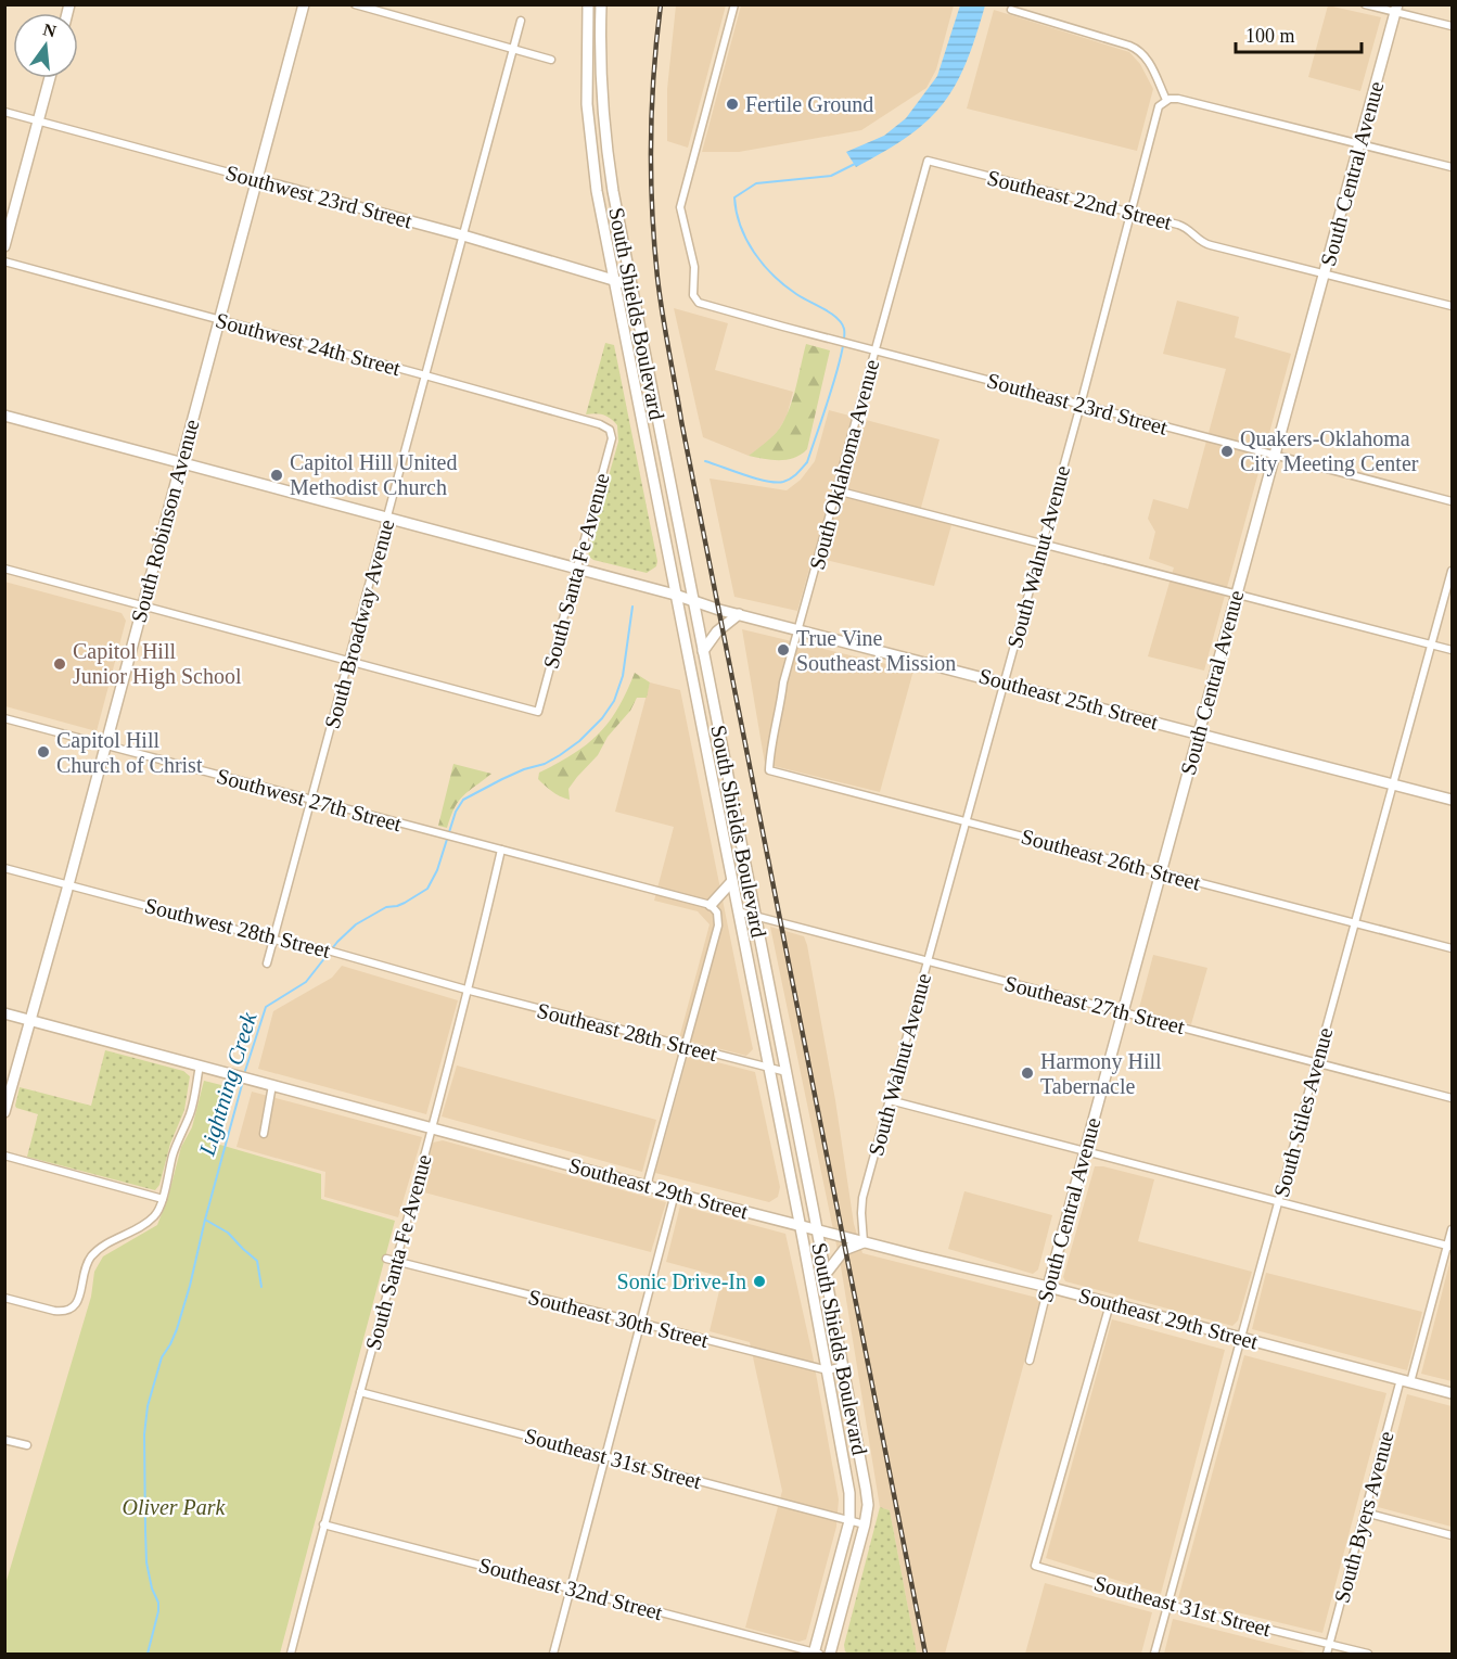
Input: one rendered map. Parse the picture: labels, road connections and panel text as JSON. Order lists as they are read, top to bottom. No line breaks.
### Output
{"streets":{"main road":["South Central Avenue","Southwest 23rd Street","South Shields Boulevard","South Robinson Avenue","Southeast 25th Street","Southeast 29th Street"],"street":["Southeast 22nd Street","Southwest 24th Street","Southeast 23rd Street","South Oklahoma Avenue","South Walnut Avenue","South Santa Fe Avenue","South Broadway Avenue","Southwest 27th Street","Southeast 26th Street","Southwest 28th Street","Southeast 27th Street","Southeast 28th Street","South Stiles Avenue","Southeast 30th Street","Southeast 31st Street","South Byers Avenue","Southeast 32nd Street"]},"crossings":[["South Central Avenue","Southeast 22nd Street"],["South Central Avenue","Southeast 23rd Street"],["South Central Avenue","Southeast 25th Street"],["South Central Avenue","Southeast 26th Street"],["South Central Avenue","Southeast 27th Street"],["South Central Avenue","Southeast 29th Street"],["Southwest 23rd Street","South Shields Boulevard"],["Southwest 23rd Street","South Robinson Avenue"],["Southwest 23rd Street","South Broadway Avenue"],["Southeast 22nd Street","South Oklahoma Avenue"],["Southeast 22nd Street","South Walnut Avenue"],["South Shields Boulevard","Southeast 25th Street"],["South Shields Boulevard","Southeast 27th Street"],["South Shields Boulevard","Southeast 28th Street"],["South Shields Boulevard","Southeast 29th Street"],["South Shields Boulevard","Southeast 30th Street"],["South Shields Boulevard","Southeast 31st Street"],["South Shields Boulevard","Southeast 32nd Street"],["Southwest 24th Street","South Robinson Avenue"],["Southwest 24th Street","South Santa Fe Avenue"],["Southwest 24th Street","South Broadway Avenue"],["Southeast 23rd Street","South Oklahoma Avenue"],["Southeast 23rd Street","South Walnut Avenue"],["South Oklahoma Avenue","Southeast 25th Street"],["South Oklahoma Avenue","Southeast 26th Street"],["South Robinson Avenue","Southeast 25th Street"],["South Robinson Avenue","Southwest 27th Street"],["South Robinson Avenue","Southwest 28th Street"],["South Robinson Avenue","Southeast 29th Street"],["South Walnut Avenue","Southeast 25th Street"],["South Walnut Avenue","Southeast 26th Street"],["South Walnut Avenue","Southeast 27th Street"],["South Walnut Avenue","Southeast 29th Street"],["South Santa Fe Avenue","South Broadway Avenue"],["South Santa Fe Avenue","Southeast 25th Street"],["South Santa Fe Avenue","Southwest 27th Street"],["South Santa Fe Avenue","Southwest 28th Street"],["South Santa Fe Avenue","Southeast 28th Street"],["South Santa Fe Avenue","Southeast 29th Street"],["South Santa Fe Avenue","Southeast 30th Street"],["South Santa Fe Avenue","Southeast 31st Street"],["South Santa Fe Avenue","Southeast 32nd Street"],["South Broadway Avenue","Southeast 25th Street"],["South Broadway Avenue","Southwest 27th Street"],["South Broadway Avenue","Southwest 28th Street"],["Southeast 25th Street","South Stiles Avenue"],["Southeast 26th Street","South Stiles Avenue"],["Southwest 28th Street","Southeast 28th Street"],["Southeast 27th Street","South Stiles Avenue"],["South Stiles Avenue","Southeast 29th Street"],["South Stiles Avenue","Southeast 31st Street"],["Southeast 29th Street","Southeast 31st Street"],["Southeast 29th Street","South Byers Avenue"],["Southeast 31st Street","South Byers Avenue"]],"water":["Lightning Creek"],"parks":["Oliver Park"],"places":["Fertile Ground","Quakers-Oklahoma City Meeting Center","Capitol Hill United Methodist Church","True Vine Southeast Mission","Capitol Hill Junior High School","Capitol Hill Church of Christ","Harmony Hill Tabernacle","Sonic Drive-In"],"scale_bar":"100 m","north":"top"}
